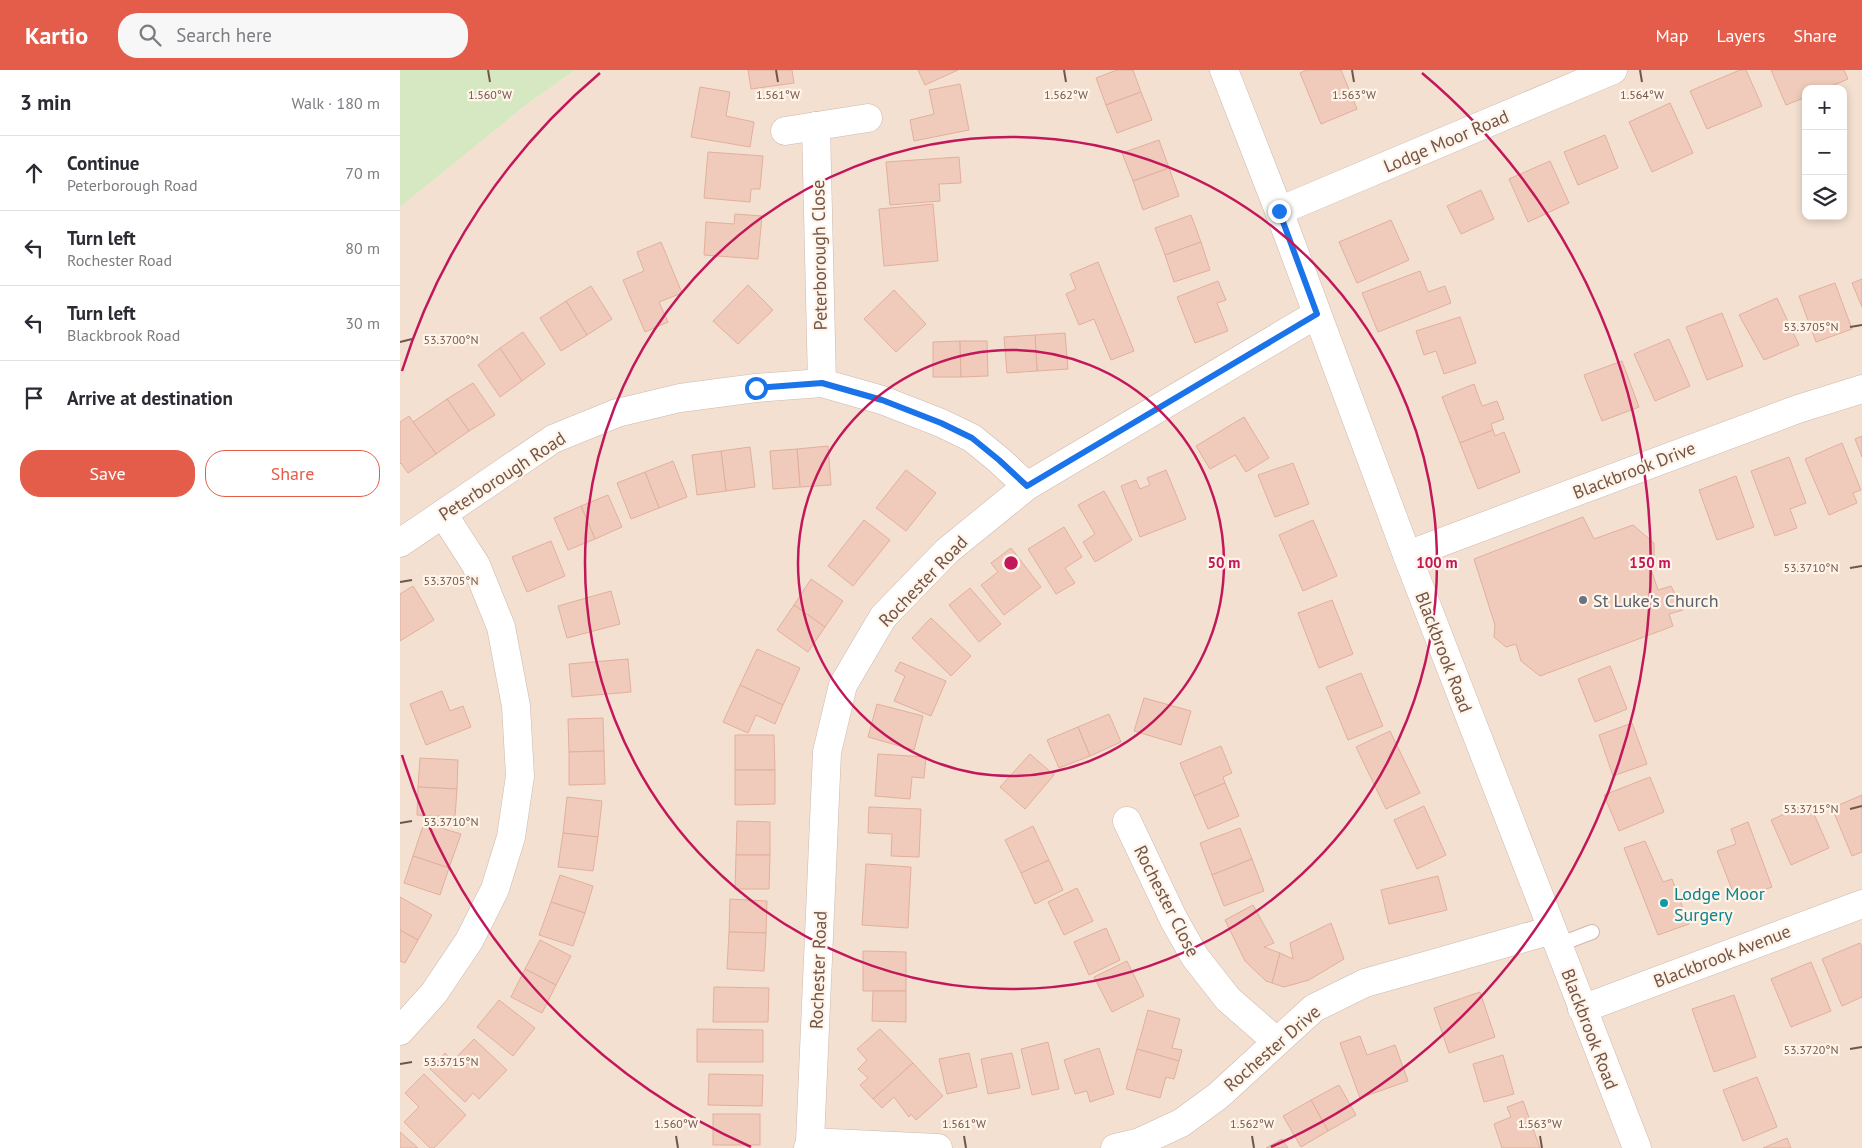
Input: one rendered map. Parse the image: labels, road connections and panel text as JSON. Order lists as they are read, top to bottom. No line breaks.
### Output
{"streets":{"street":["Lodge Moor Road","Peterborough Close","Blackbrook Drive","Peterborough Road","Rochester Road","Blackbrook Road","Rochester Close","Blackbrook Avenue","Rochester Drive"]},"crossings":[["Lodge Moor Road","Blackbrook Road"],["Peterborough Close","Peterborough Road"],["Blackbrook Drive","Blackbrook Road"],["Peterborough Road","Rochester Road"],["Rochester Road","Blackbrook Road"],["Blackbrook Road","Blackbrook Avenue"],["Blackbrook Road","Rochester Drive"],["Rochester Close","Rochester Drive"]],"places":["St Luke's Church","Lodge Moor Surgery"],"page":{"header":"Kartio","search":"Search here","nav":["Map","Layers","Share"],"heading":["3 min","Walk · 180 m"],"map_buttons":["+","−"],"list":[["Continue","Peterborough Road","70 m"],["Turn left","Rochester Road","80 m"],["Turn left","Blackbrook Road","30 m"],"Arrive at destination"],"buttons":["Save","Share"]},"coordinates":["1.562°W","1.560°W","1.561°W","1.563°W","1.564°W","53.3705°N","53.3700°N","53.3710°N","53.3715°N","53.3720°N"],"rings":["50 m","100 m","150 m"]}
